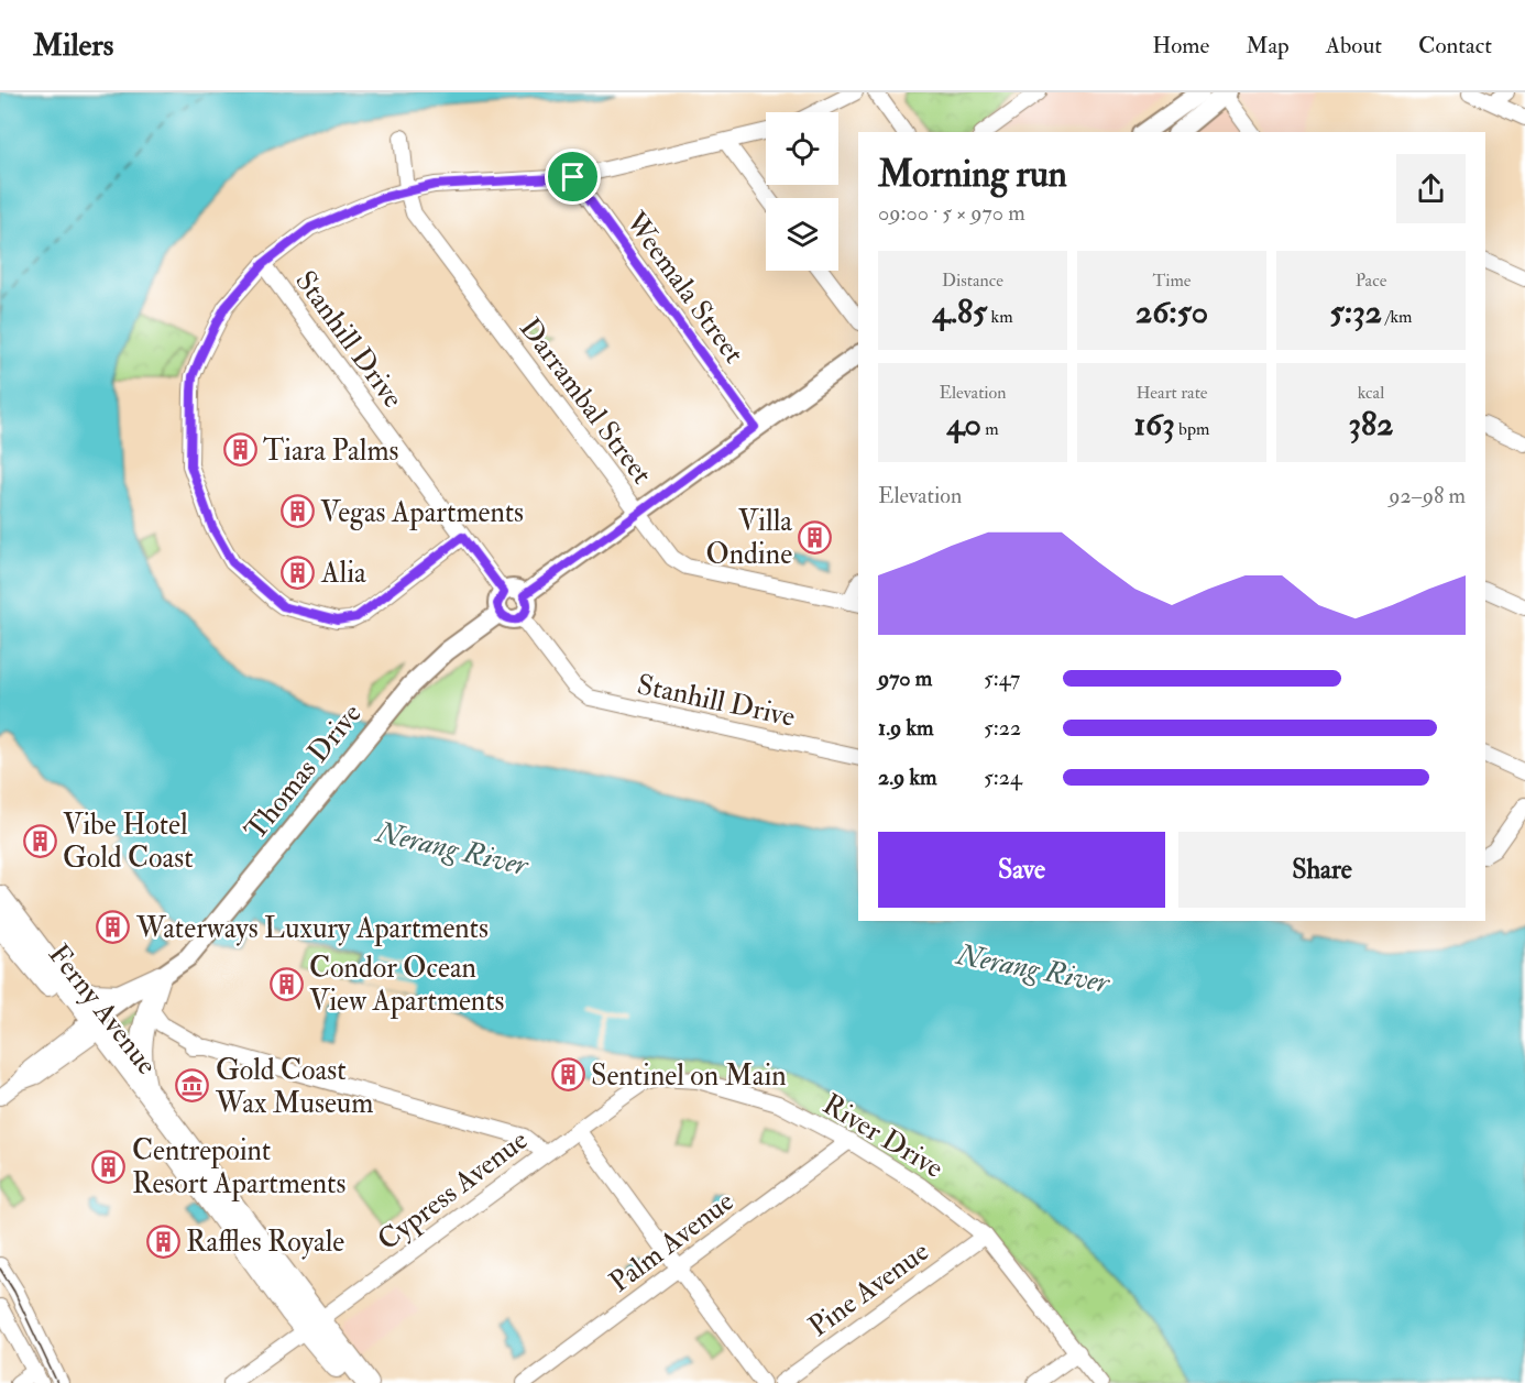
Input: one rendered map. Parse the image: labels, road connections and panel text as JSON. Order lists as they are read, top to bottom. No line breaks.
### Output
{"streets":{"highway":["Ferny Avenue"],"main road":["Thomas Drive"],"street":["Weemala Street","Stanhill Drive","Darrambal Street","River Drive","Cypress Avenue","Palm Avenue","Pine Avenue"]},"crossings":[["Weemala Street","Stanhill Drive"],["Stanhill Drive","Darrambal Street"],["Stanhill Drive","Thomas Drive"],["Thomas Drive","Ferny Avenue"],["Ferny Avenue","Cypress Avenue"],["River Drive","Cypress Avenue"],["River Drive","Palm Avenue"],["River Drive","Pine Avenue"]],"water":["Nerang River"],"places":{"building":["Tiara Palms","Vegas Apartments","Villa Ondine","Alia","Vibe Hotel Gold Coast","Waterways Luxury Apartments","Condor Ocean View Apartments","Sentinel on Main","Centrepoint Resort Apartments","Raffles Royale"],"museum":["Gold Coast Wax Museum"]},"page":{"header":"Milers","nav":["Home","Map","About","Contact"],"heading":["Morning run","09:00 · 5 × 970 m"],"stats":[["Distance","4.85 km"],["Time","26:50"],["Pace","5:32 /km"],["Elevation","40 m"],["Heart rate","163 bpm"],["kcal","382"]],"chart":["Elevation","92–98 m"],"list":[{"name":"970 m","note":"5:47"},{"name":"1.9 km","note":"5:22"},{"name":"2.9 km","note":"5:24"}],"buttons":["Save","Share"]}}
